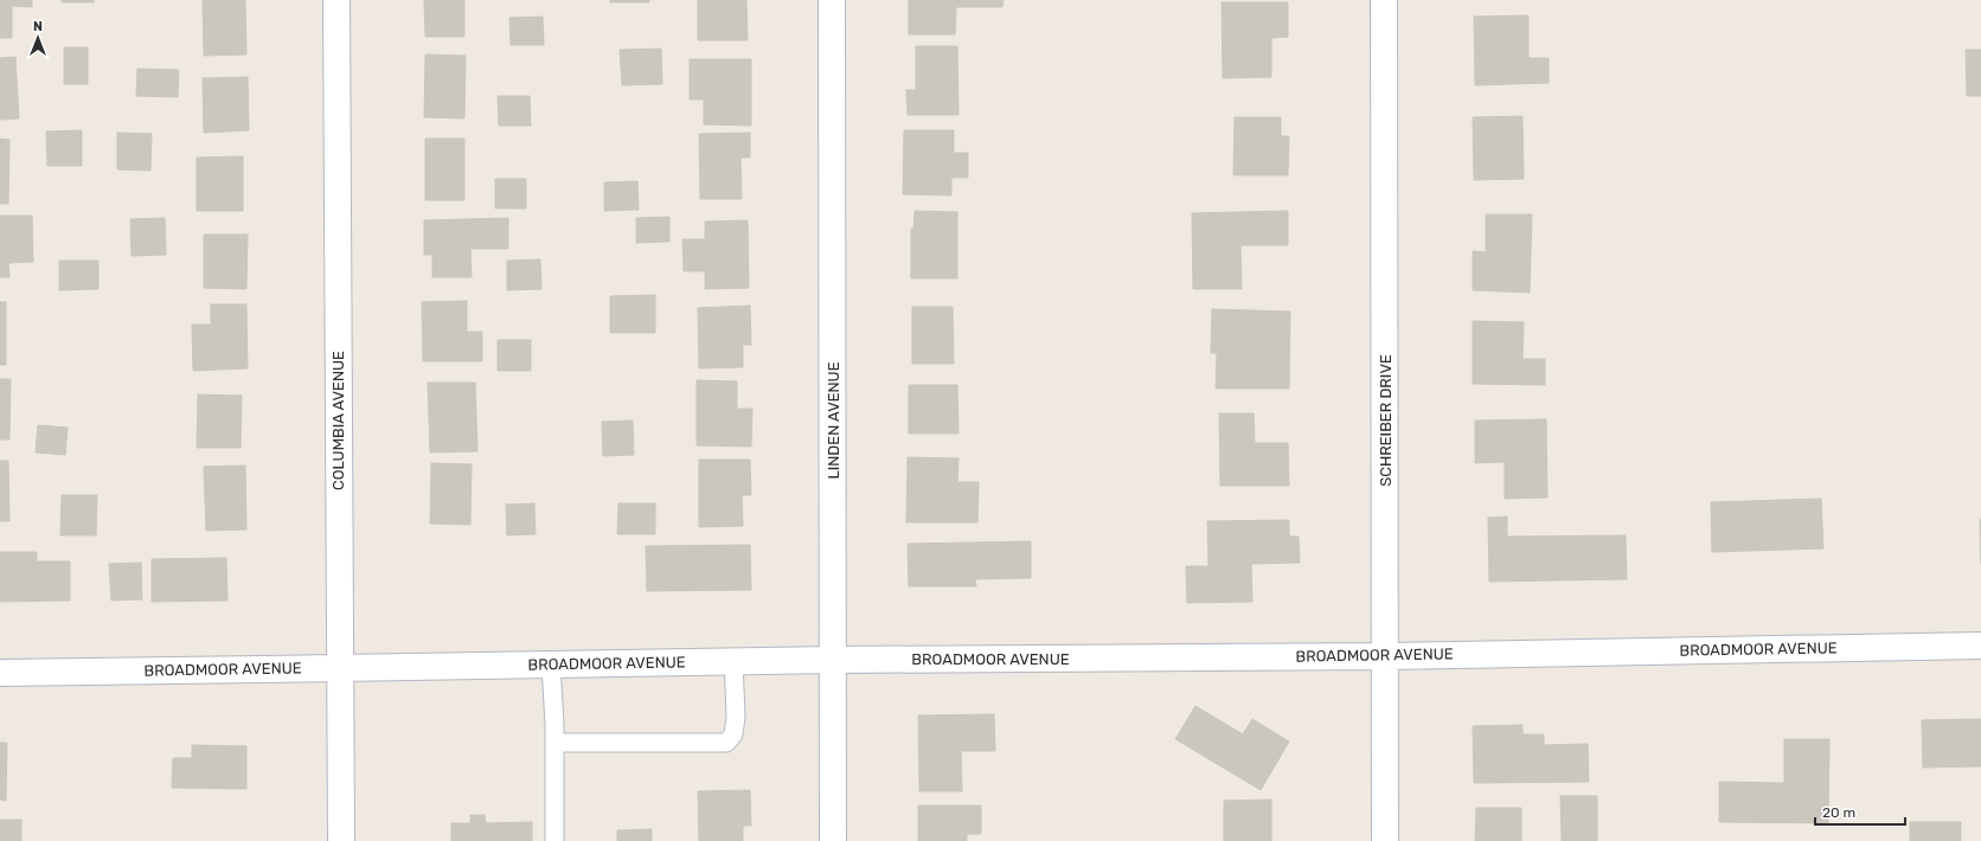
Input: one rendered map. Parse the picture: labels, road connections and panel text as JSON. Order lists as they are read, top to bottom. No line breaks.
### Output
{"streets":{"street":["COLUMBIA AVENUE","LINDEN AVENUE","SCHREIBER DRIVE","BROADMOOR AVENUE"]},"crossings":[["COLUMBIA AVENUE","BROADMOOR AVENUE"],["LINDEN AVENUE","BROADMOOR AVENUE"],["SCHREIBER DRIVE","BROADMOOR AVENUE"]],"scale_bar":"20 m","north":"top"}
